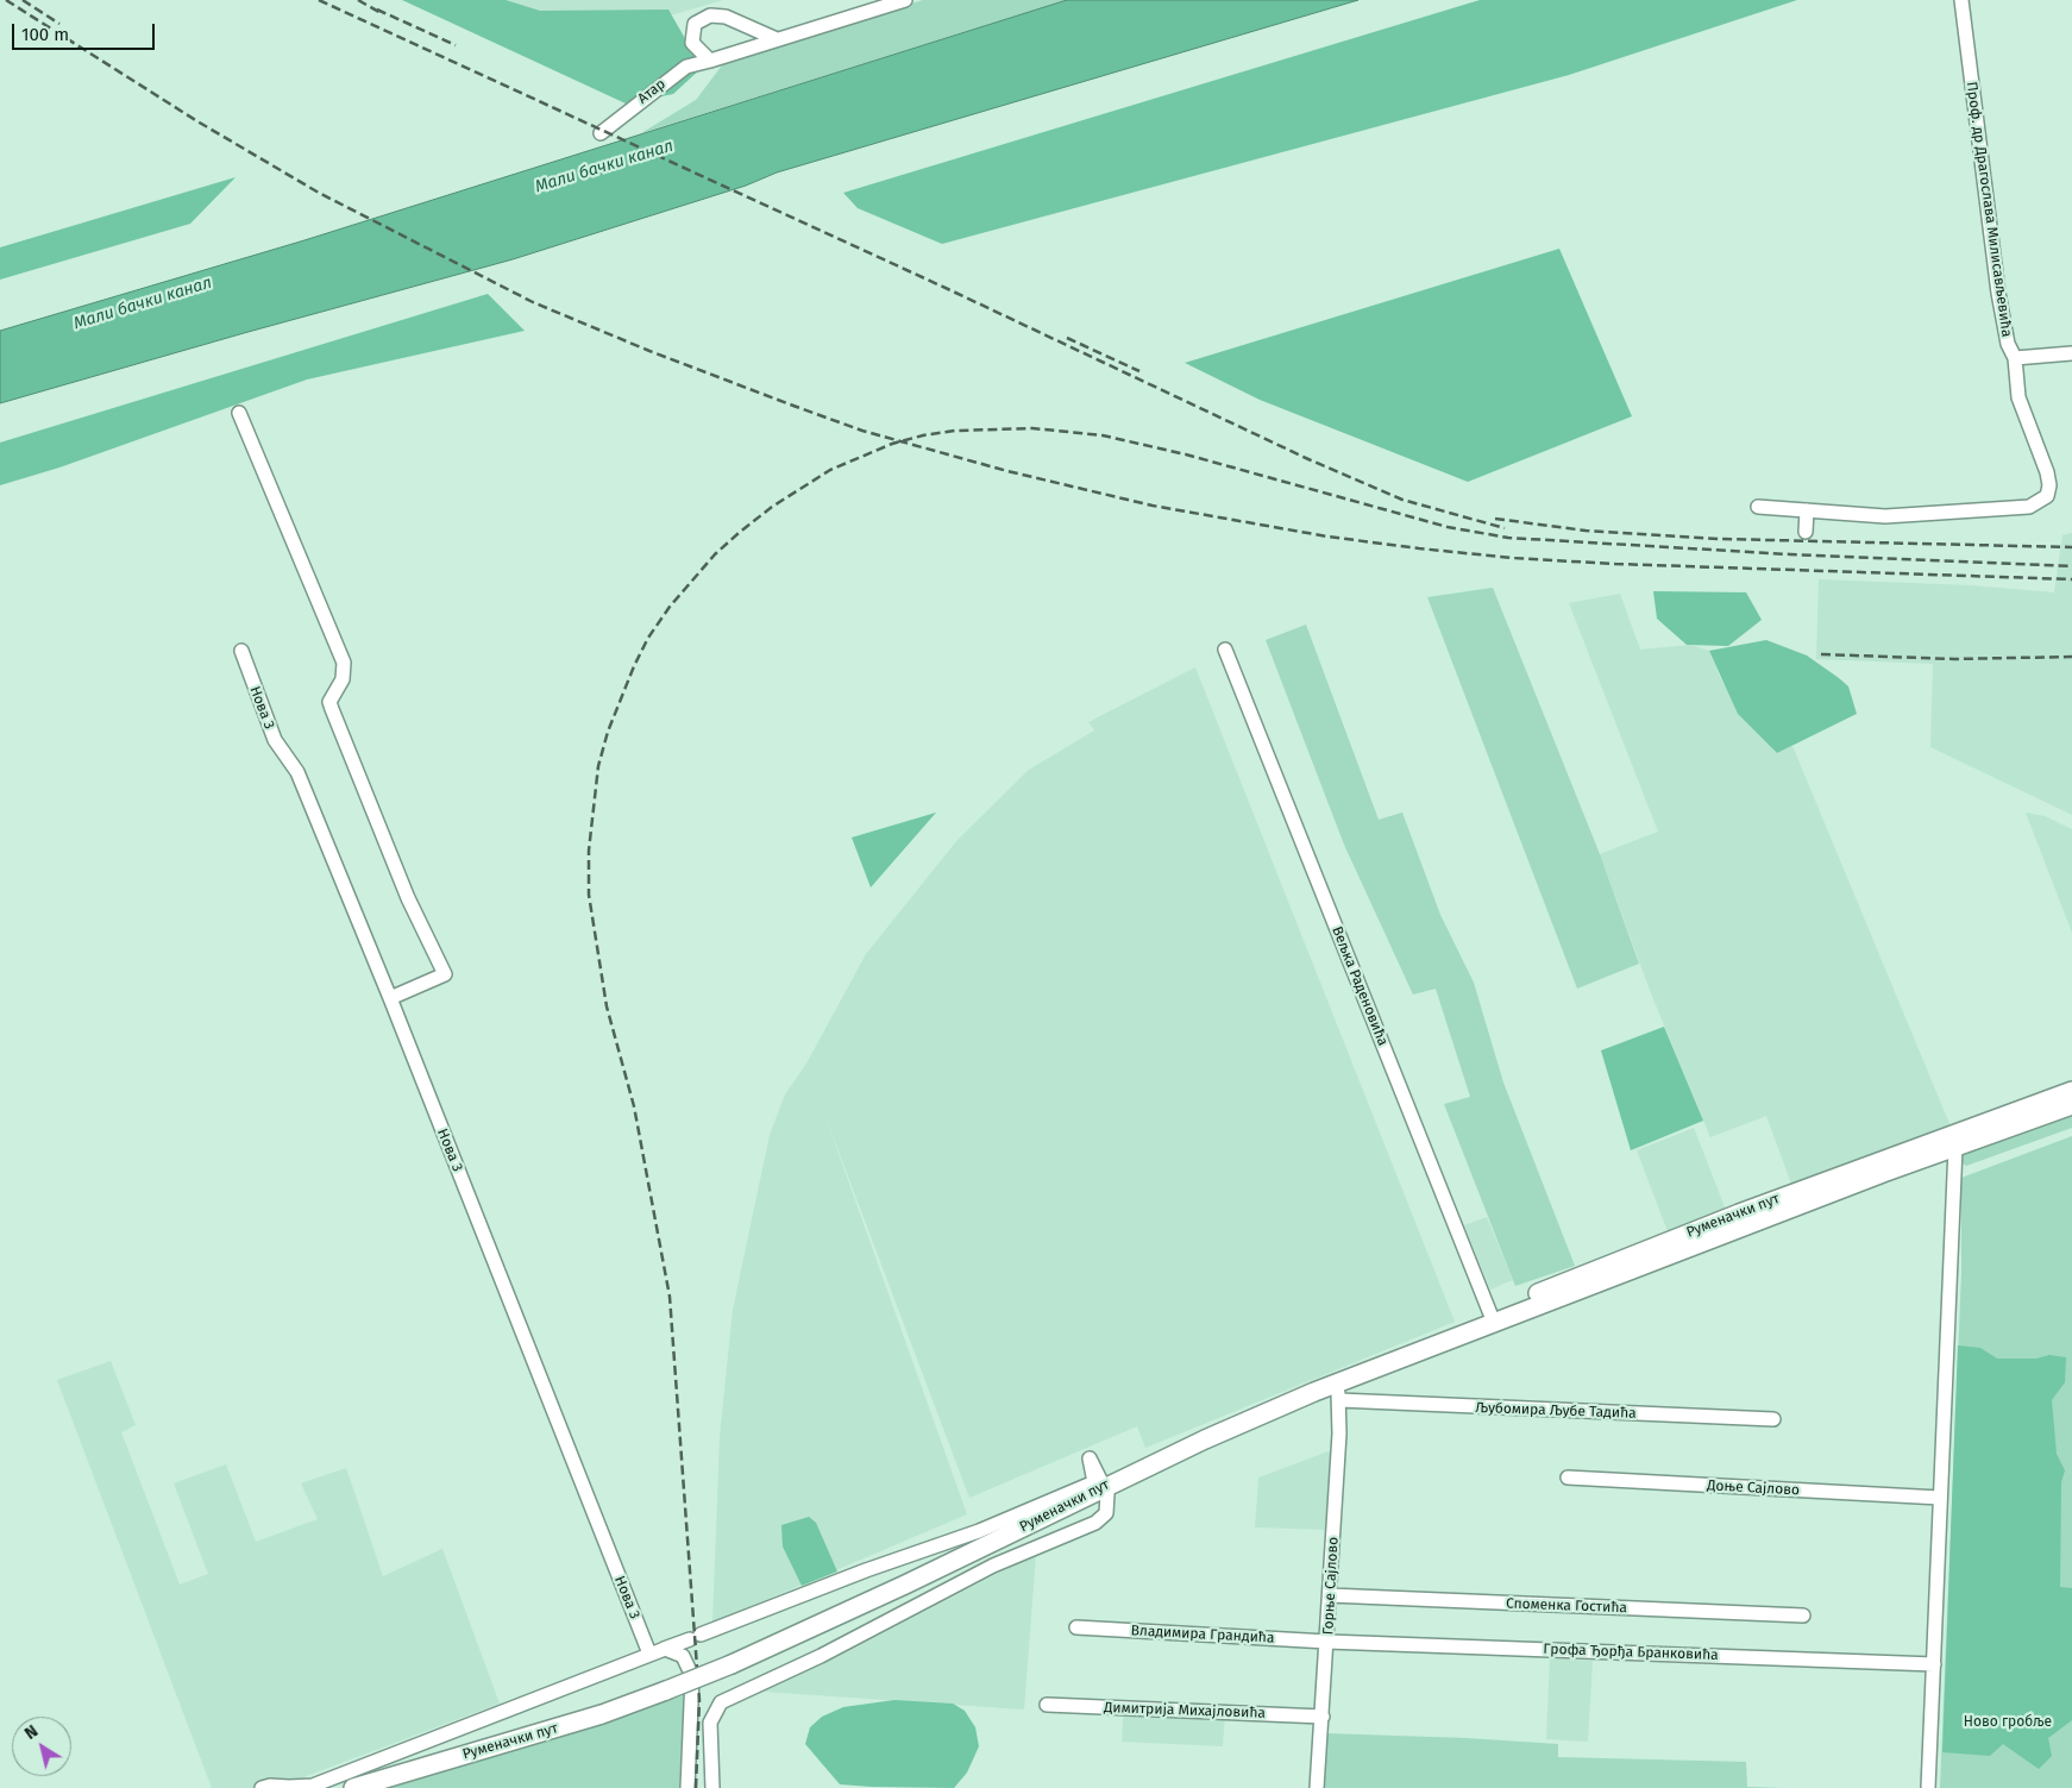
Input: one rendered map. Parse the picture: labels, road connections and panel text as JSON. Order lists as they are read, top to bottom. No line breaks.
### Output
{"streets":{"main road":["Руменачки пут"],"street":["Атар","Проф. др Драгослава Милисављевића","Нова 3","Вељка Раденовића","Љубомира Љубе Тадића","Доње Сајлово","Горње Сајлово","Споменка Гостића","Владимира Грандића","Грофа Ђорђа Бранковића","Димитрија Михајловића"]},"crossings":[["Вељка Раденовића","Руменачки пут"],["Руменачки пут","Љубомира Љубе Тадића"],["Руменачки пут","Горње Сајлово"],["Љубомира Љубе Тадића","Горње Сајлово"],["Горње Сајлово","Споменка Гостића"],["Горње Сајлово","Владимира Грандића"],["Горње Сајлово","Грофа Ђорђа Бранковића"],["Горње Сајлово","Димитрија Михајловића"],["Владимира Грандића","Грофа Ђорђа Бранковића"]],"water":["Мали бачки канал"],"parks":["Ново гробље"],"scale_bar":"100 m","north":"top left"}
